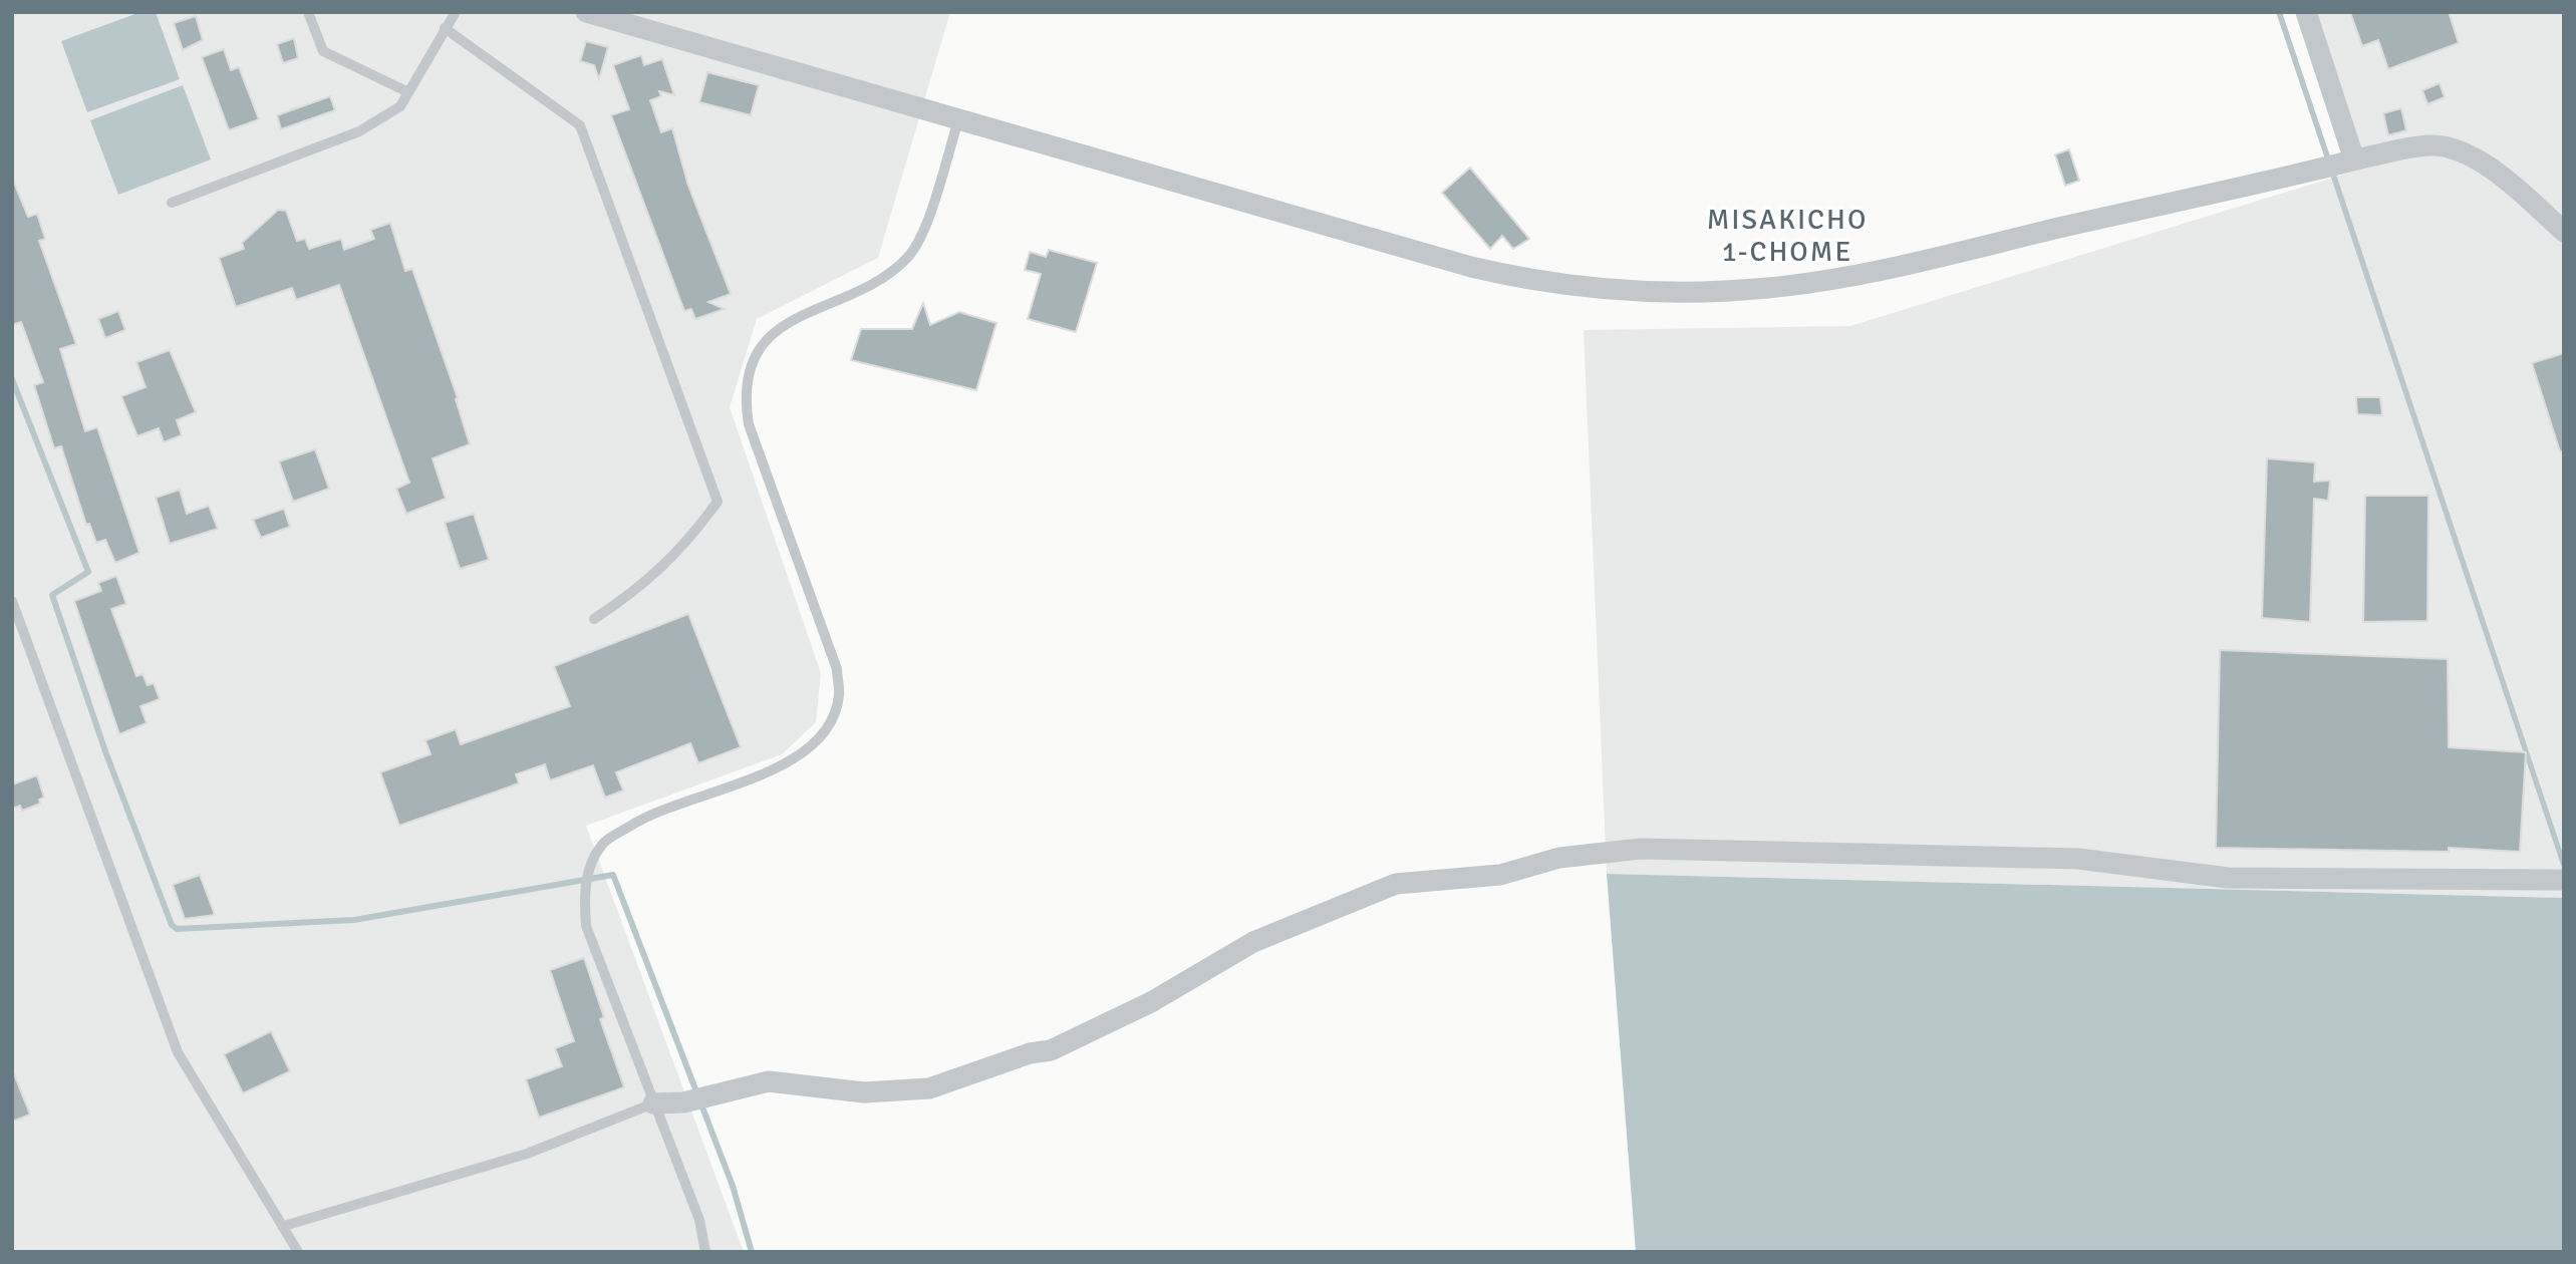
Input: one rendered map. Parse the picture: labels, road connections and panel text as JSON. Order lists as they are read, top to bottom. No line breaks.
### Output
{"districts":["MISAKICHO 1-CHOME"]}
